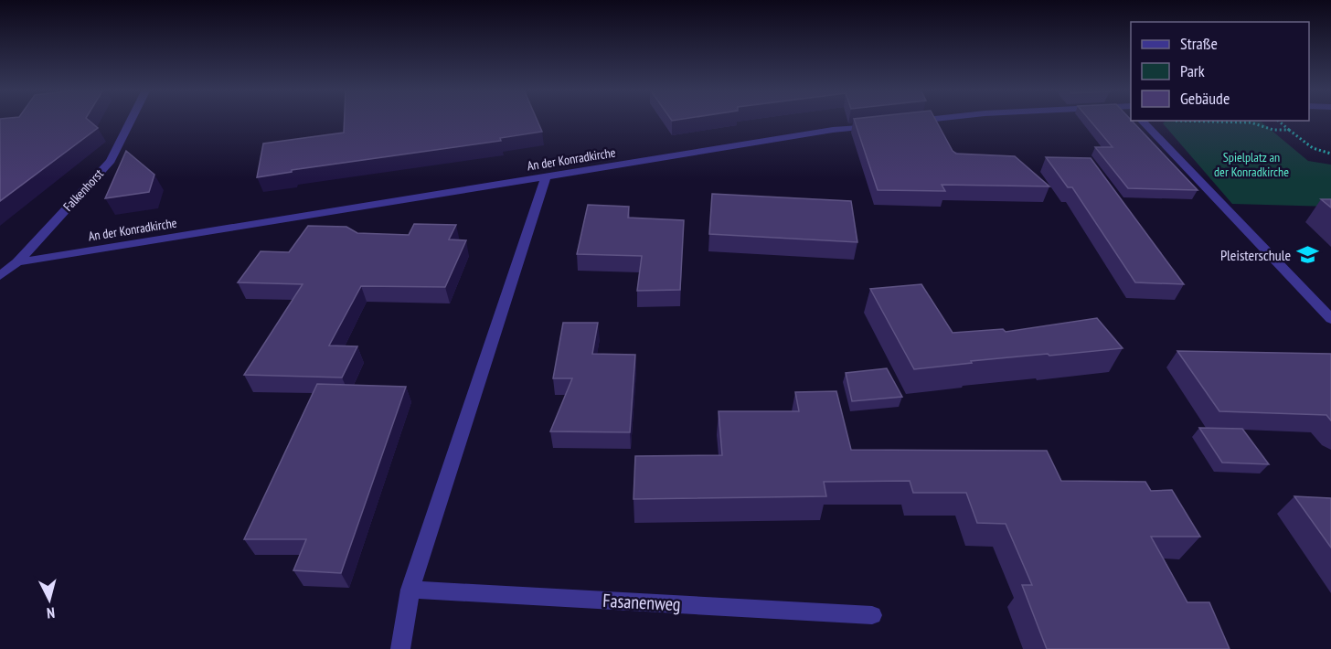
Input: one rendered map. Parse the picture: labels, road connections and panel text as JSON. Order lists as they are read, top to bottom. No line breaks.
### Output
{"streets":{"street":["An der Konradkirche","Falkenhorst","Fasanenweg"]},"crossings":[["An der Konradkirche","Falkenhorst"]],"parks":["Spielplatz an der Konradkirche"],"places":{"school or university":["Pleisterschule"]},"legend":["Straße","Park","Gebäude"],"north":"bottom"}
